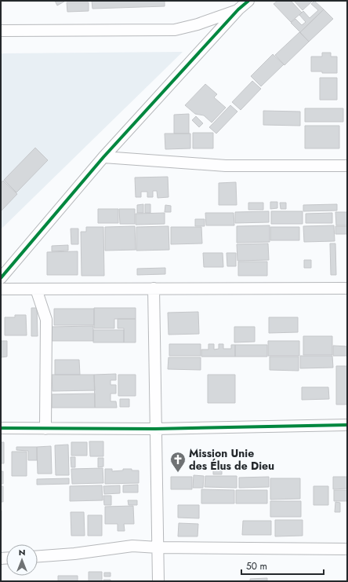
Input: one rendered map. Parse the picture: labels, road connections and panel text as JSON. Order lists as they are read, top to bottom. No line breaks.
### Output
{"places":{"church":["Mission Unie des Élus de Dieu"]},"scale_bar":"50 m","north":"top"}
